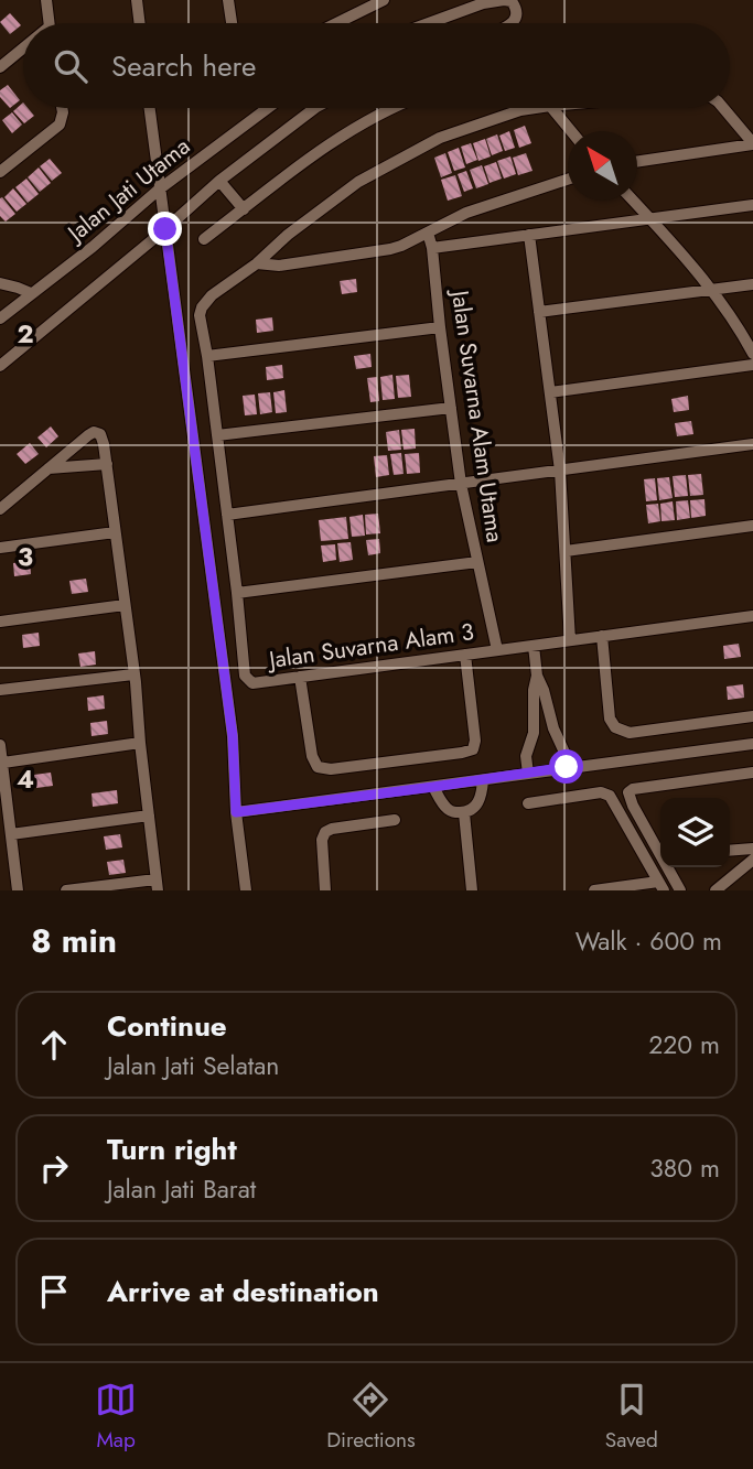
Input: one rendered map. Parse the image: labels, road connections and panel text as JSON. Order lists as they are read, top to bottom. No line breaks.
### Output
{"streets":{"street":["Jalan Jati Utama","Jalan Suvarna Alam Utama","Jalan Suvarna Alam 3"]},"crossings":[["Jalan Suvarna Alam Utama","Jalan Suvarna Alam 3"]],"north":"top left","page":{"search":"Search here","heading":["8 min","Walk · 600 m"],"list":[["Continue","Jalan Jati Selatan","220 m"],["Turn right","Jalan Jati Barat","380 m"],"Arrive at destination"],"nav":["Map","Directions","Saved"]},"grid":{"rows":["2","3","4"]}}
